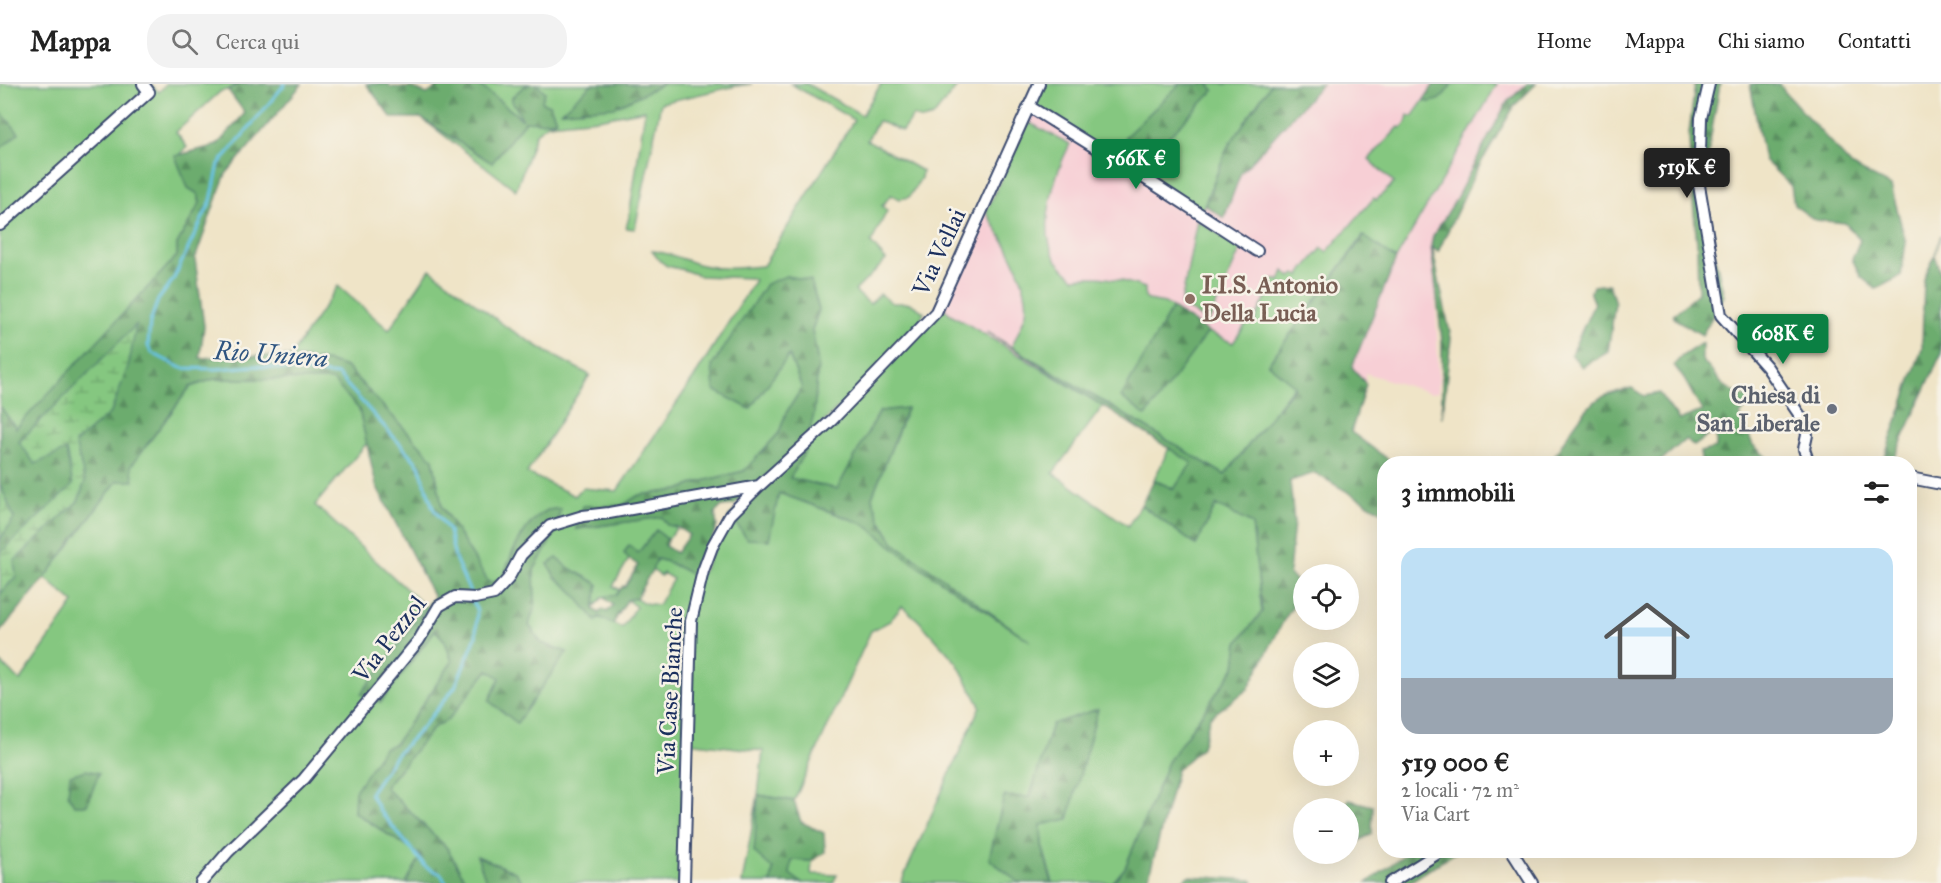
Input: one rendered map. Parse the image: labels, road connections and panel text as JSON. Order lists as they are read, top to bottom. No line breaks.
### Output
{"streets":{"street":["Via Vellai","Via Pezzol","Via Case Bianche"]},"crossings":[["Via Vellai","Via Pezzol"],["Via Vellai","Via Case Bianche"],["Via Pezzol","Via Case Bianche"]],"water":["Rio Uniera"],"places":["I.I.S. Antonio Della Lucia","Chiesa di San Liberale"],"page":{"header":"Mappa","search":"Cerca qui","nav":["Home","Mappa","Chi siamo","Contatti"],"price":["566K €","519K €","608K €"],"heading":"3 immobili","list":[{"name":"519 000 €","note":"2 locali · 72 m² · Via Cart"}],"map_buttons":["+","−"]}}
